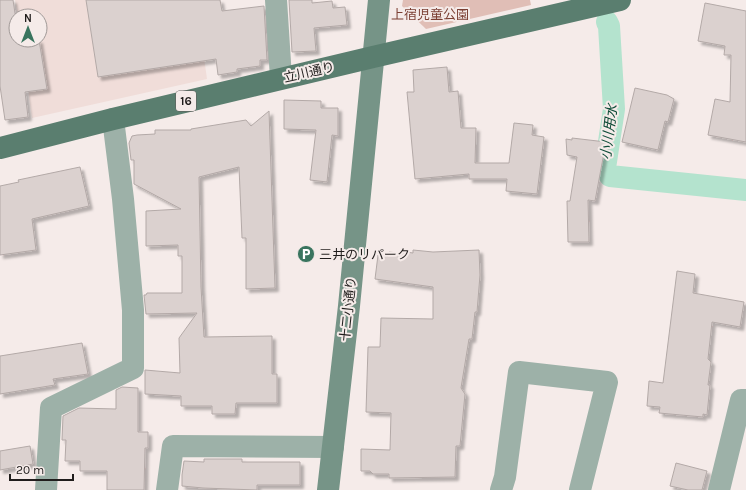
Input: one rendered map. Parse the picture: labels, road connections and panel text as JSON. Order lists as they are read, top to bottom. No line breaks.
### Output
{"streets":{"main road":["立川通り","16"],"street":["十二小通り"]},"crossings":[["立川通り","十二小通り"]],"water":["小川用水"],"parks":["上宿児童公園"],"places":{"parking":["三井のリパーク"]},"scale_bar":"20 m","north":"top"}
